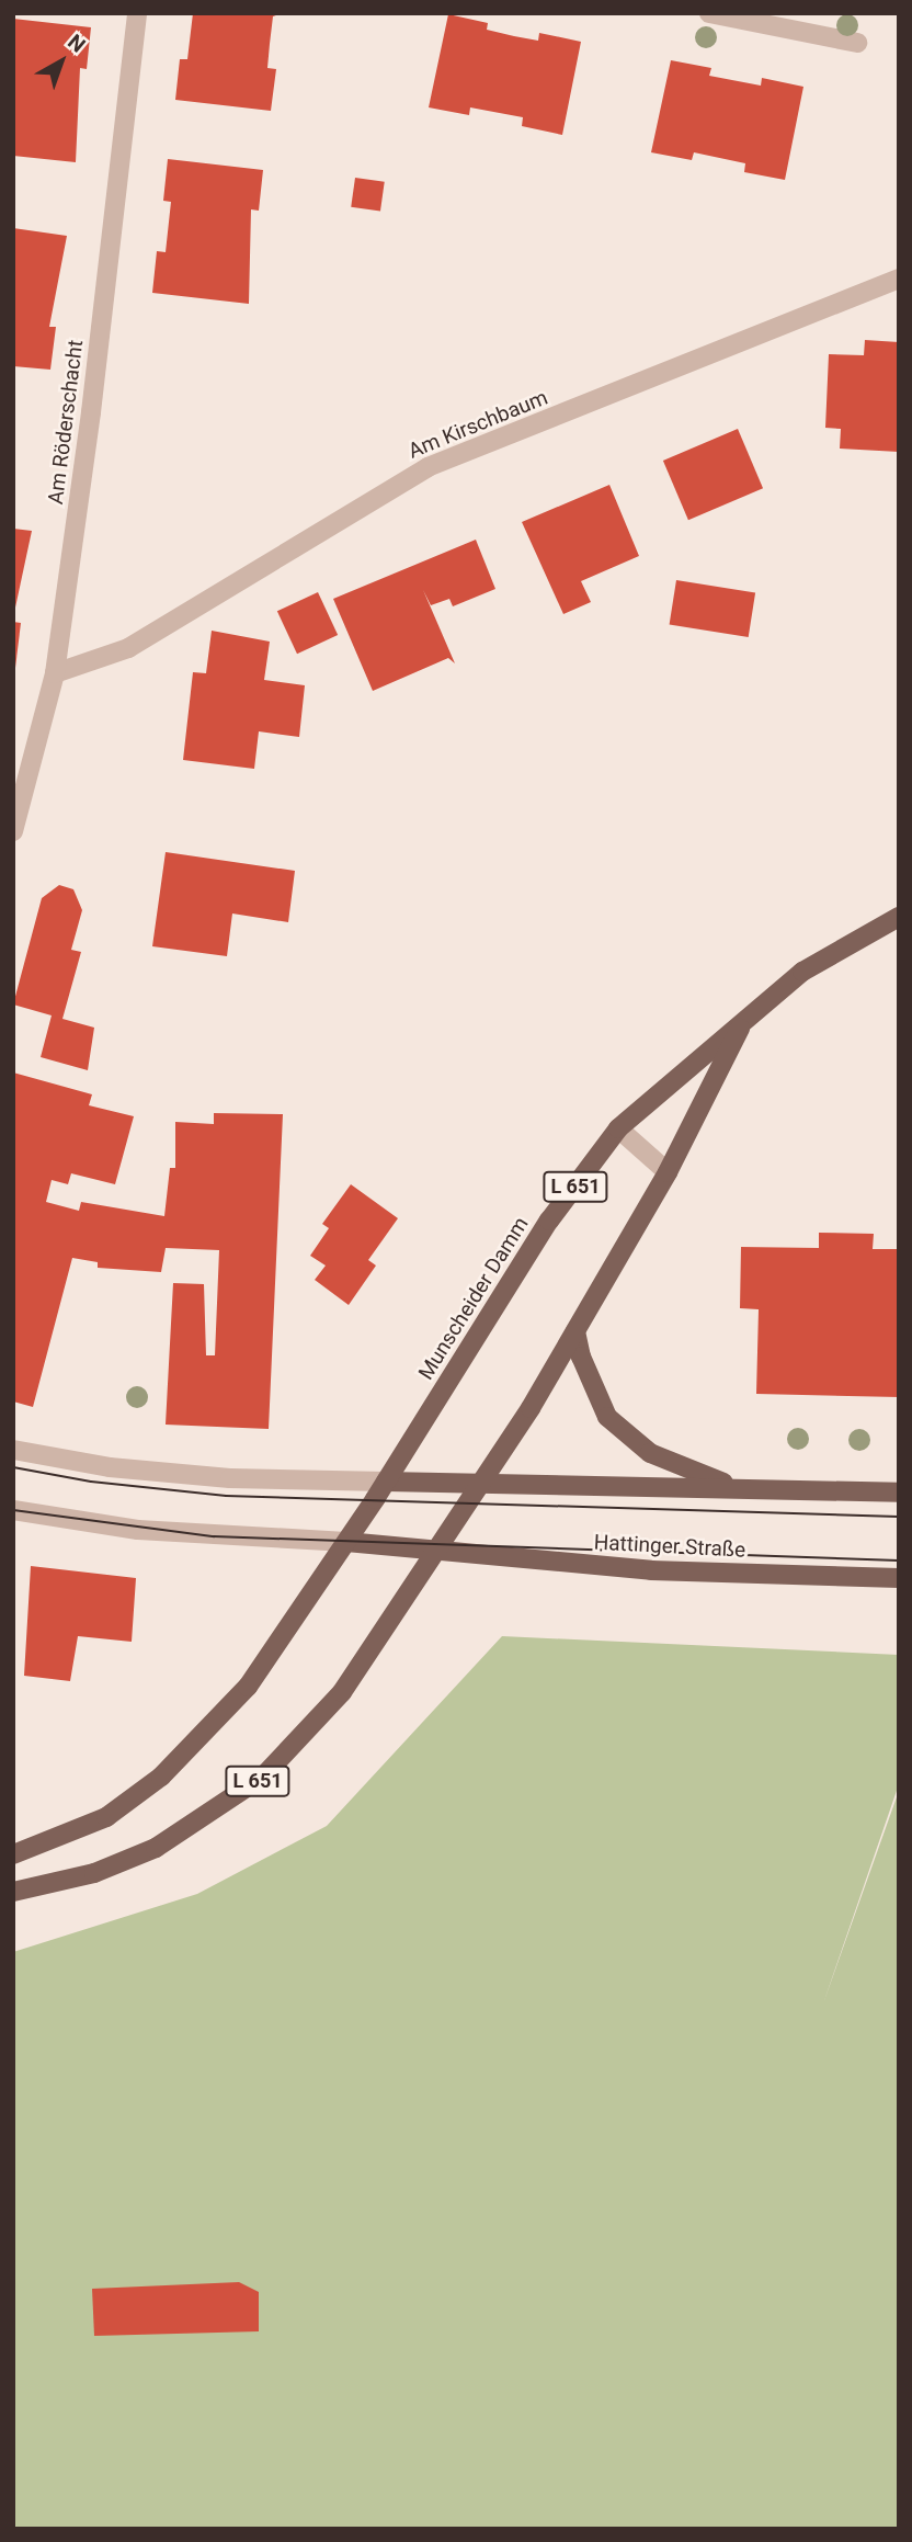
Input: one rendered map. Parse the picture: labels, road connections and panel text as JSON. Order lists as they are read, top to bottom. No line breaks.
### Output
{"streets":{"main road":["L 651","Munscheider Damm","Hattinger Straße"],"street":["Am Röderschacht","Am Kirschbaum"]},"crossings":[["Am Röderschacht","Am Kirschbaum"],["L 651","Munscheider Damm"],["L 651","Hattinger Straße"]],"north":"top right"}
